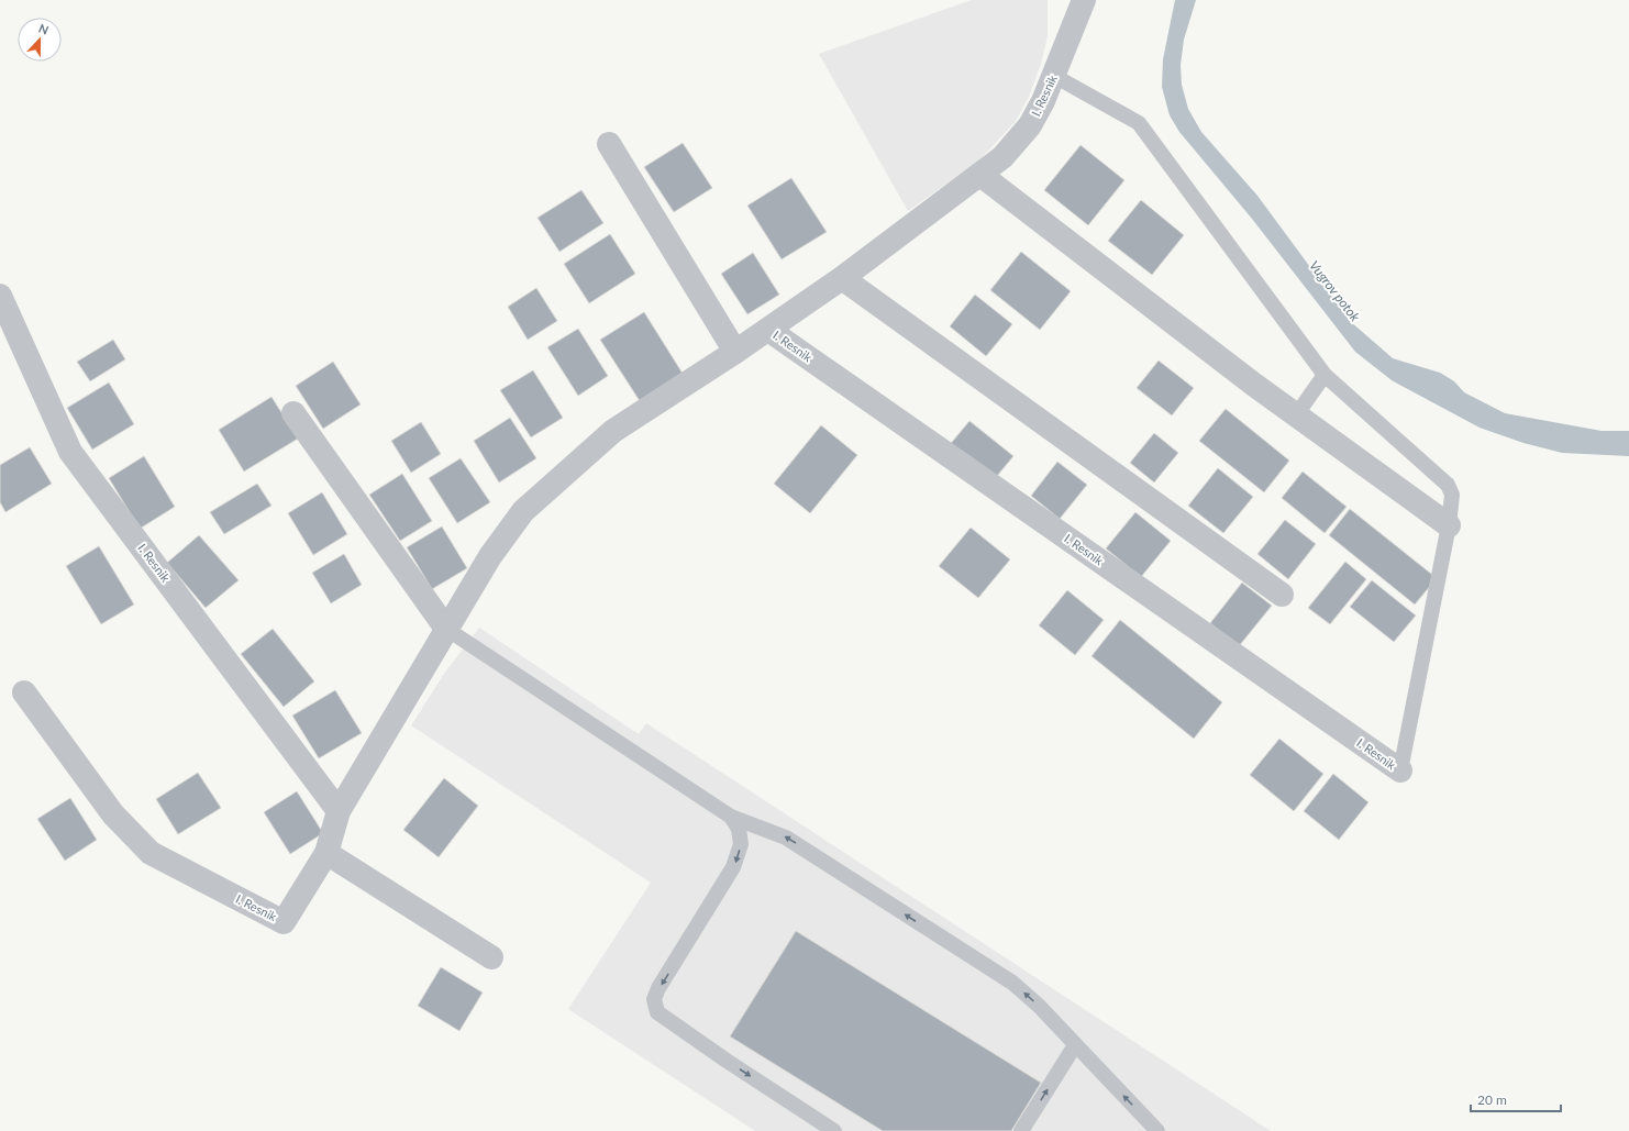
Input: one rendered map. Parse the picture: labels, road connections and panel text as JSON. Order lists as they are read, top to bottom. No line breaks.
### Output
{"streets":{"street":["I. Resnik"]},"water":["Vugrov potok"],"scale_bar":"20 m","north":"top"}
